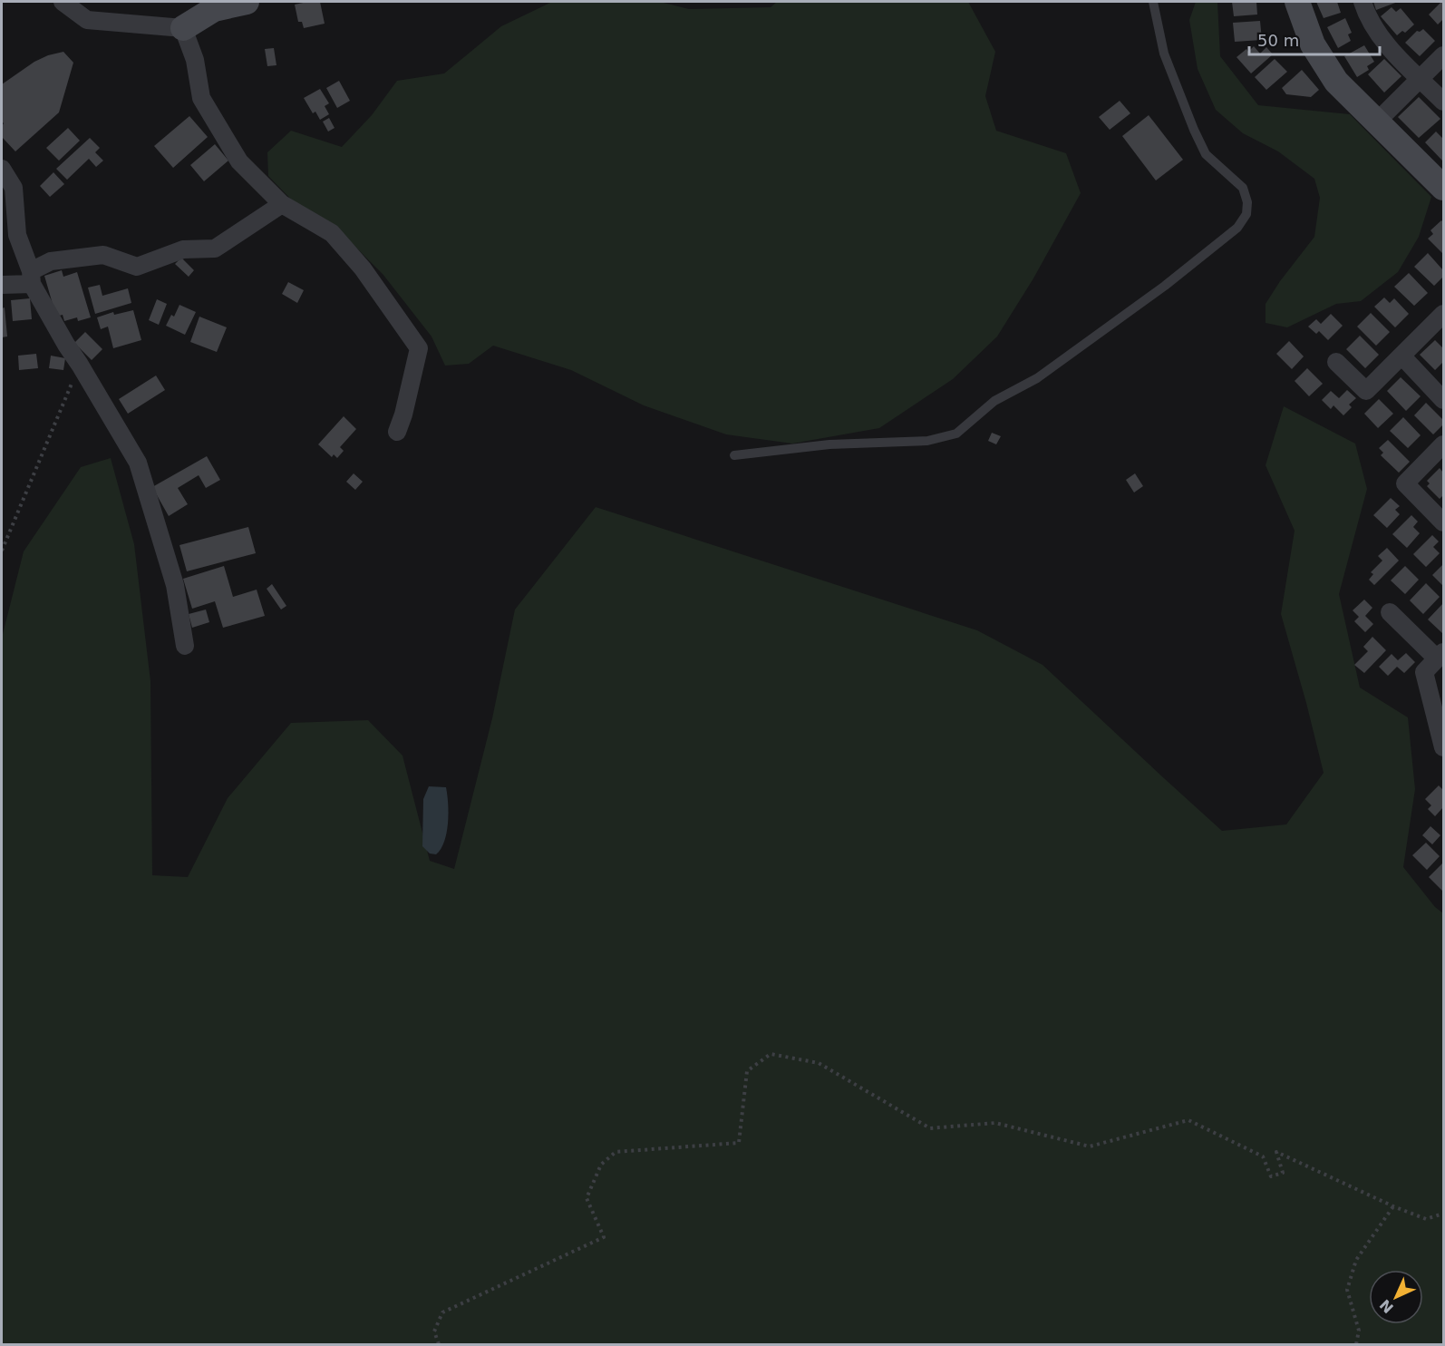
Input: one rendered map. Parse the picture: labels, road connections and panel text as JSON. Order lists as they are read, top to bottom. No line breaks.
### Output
{"scale_bar":"50 m","north":"bottom left"}
